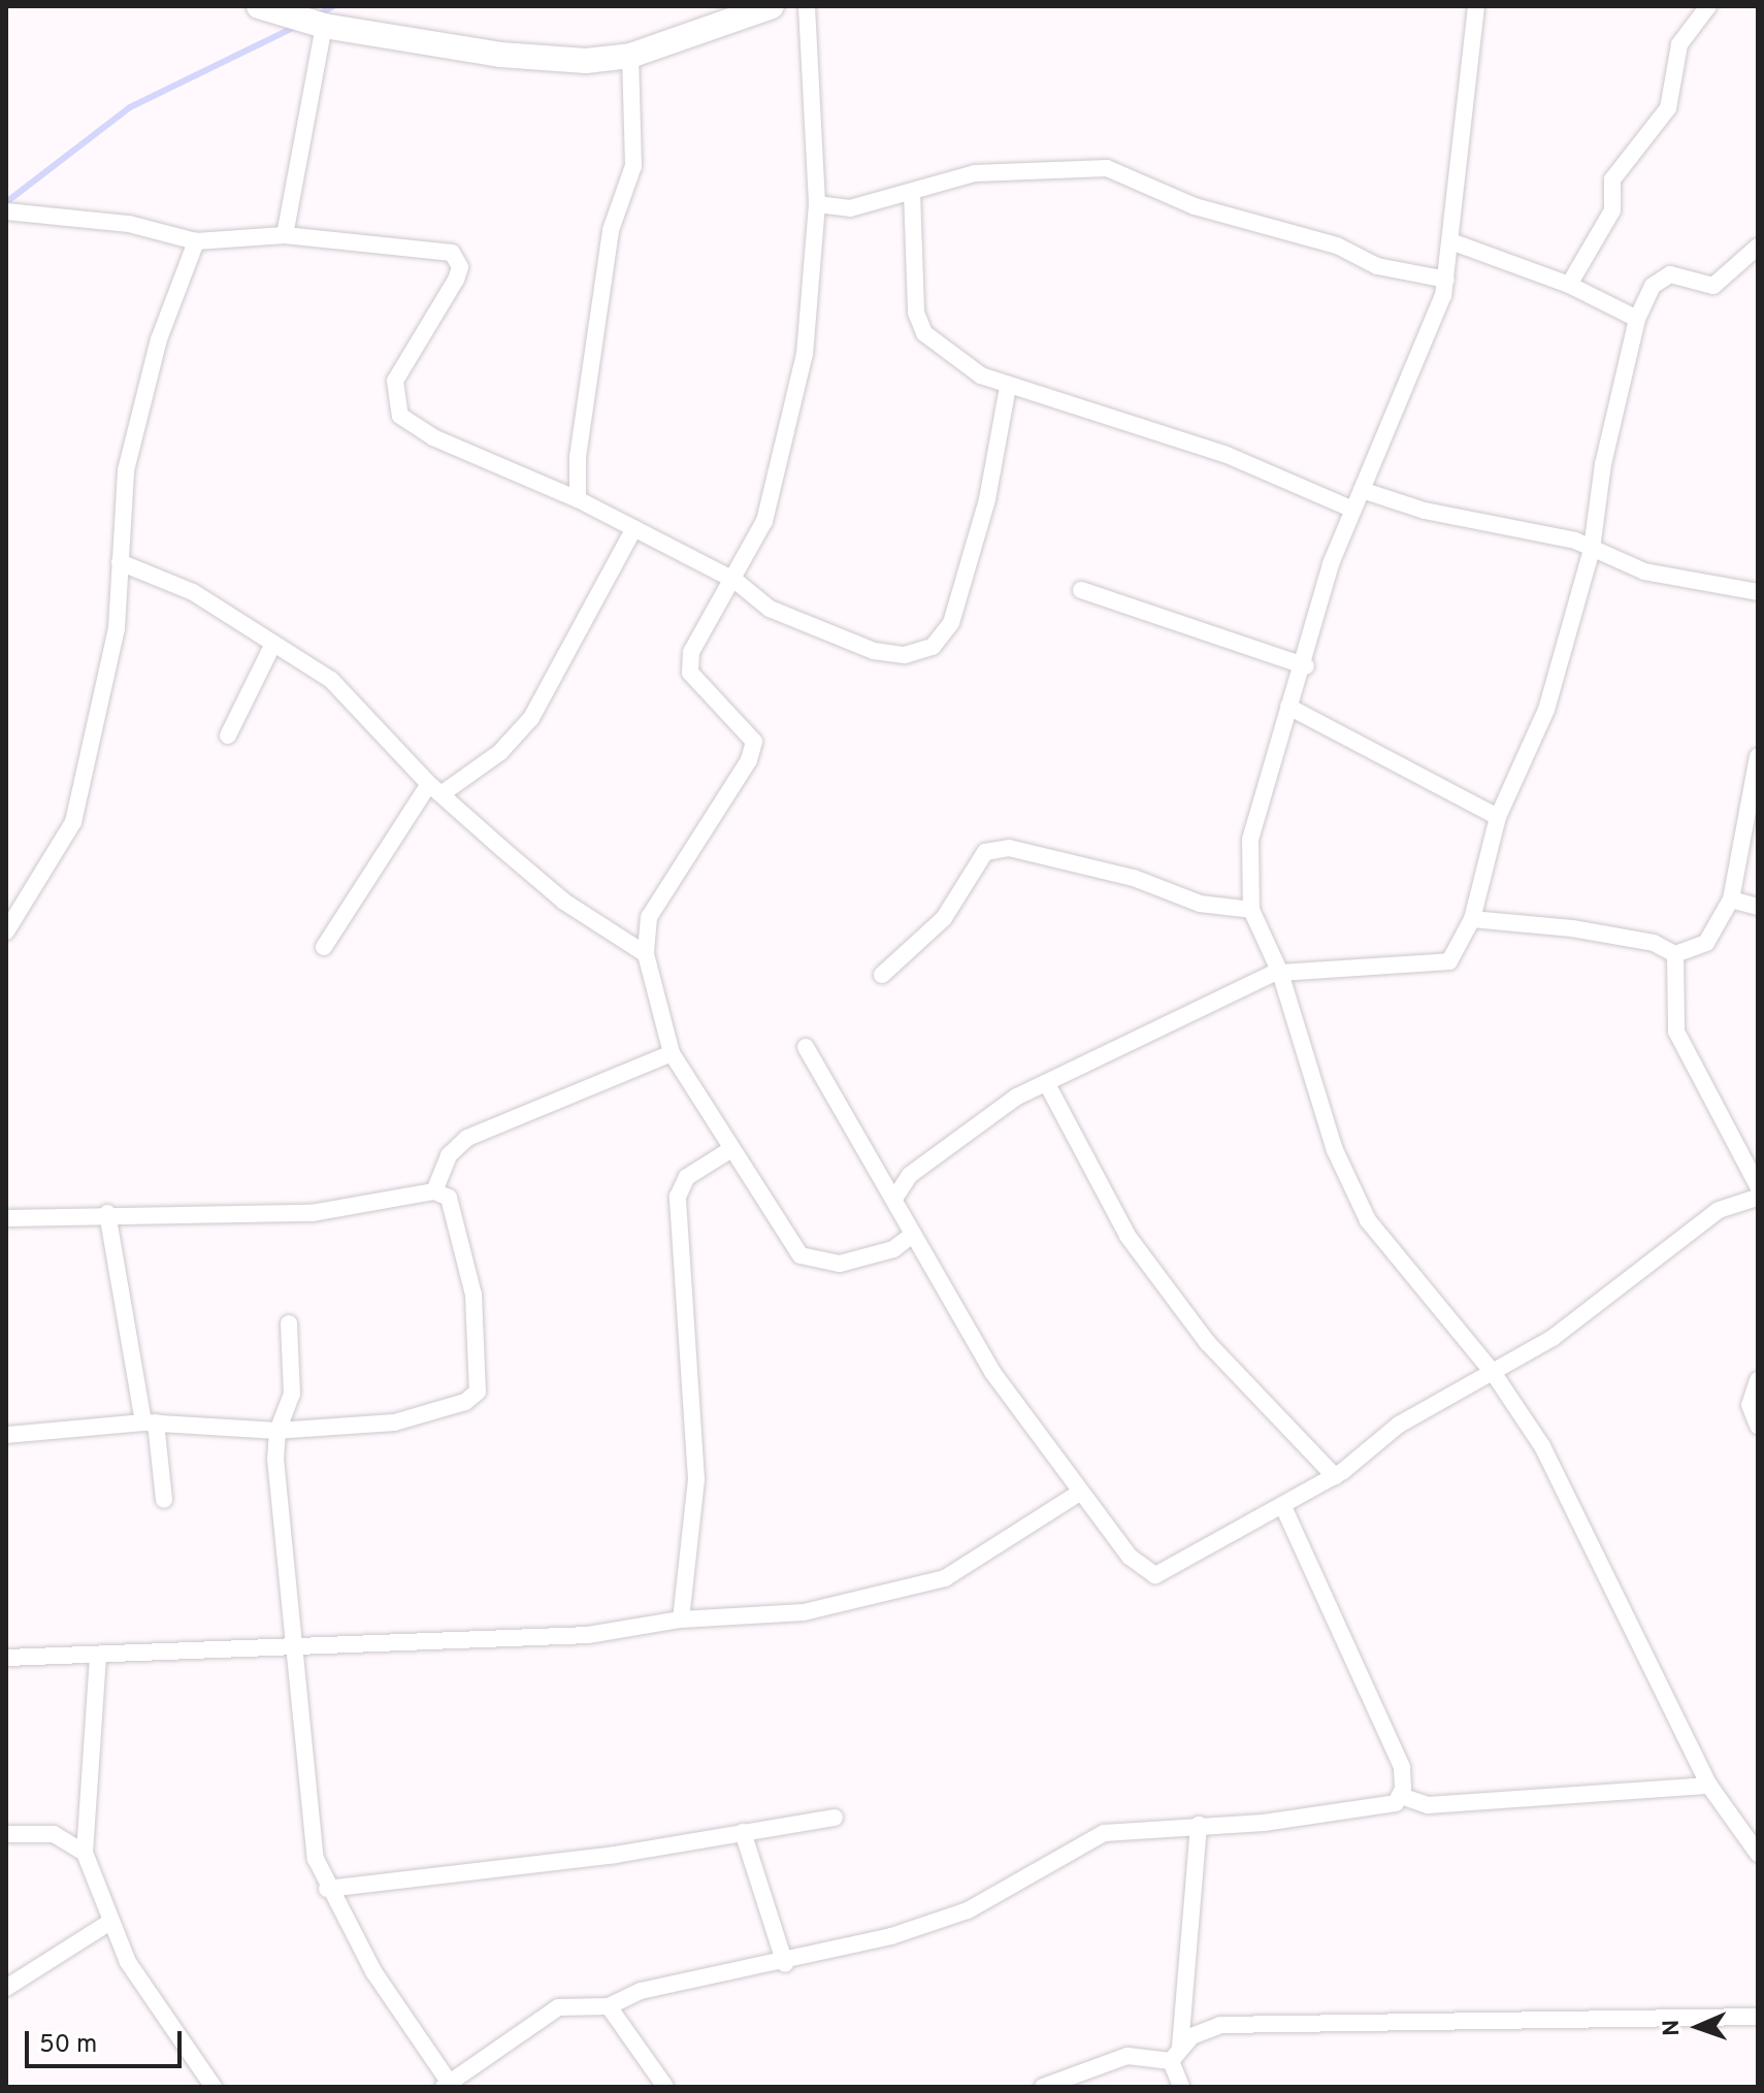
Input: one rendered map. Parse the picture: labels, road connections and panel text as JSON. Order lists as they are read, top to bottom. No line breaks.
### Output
{"scale_bar":"50 m","north":"left"}
